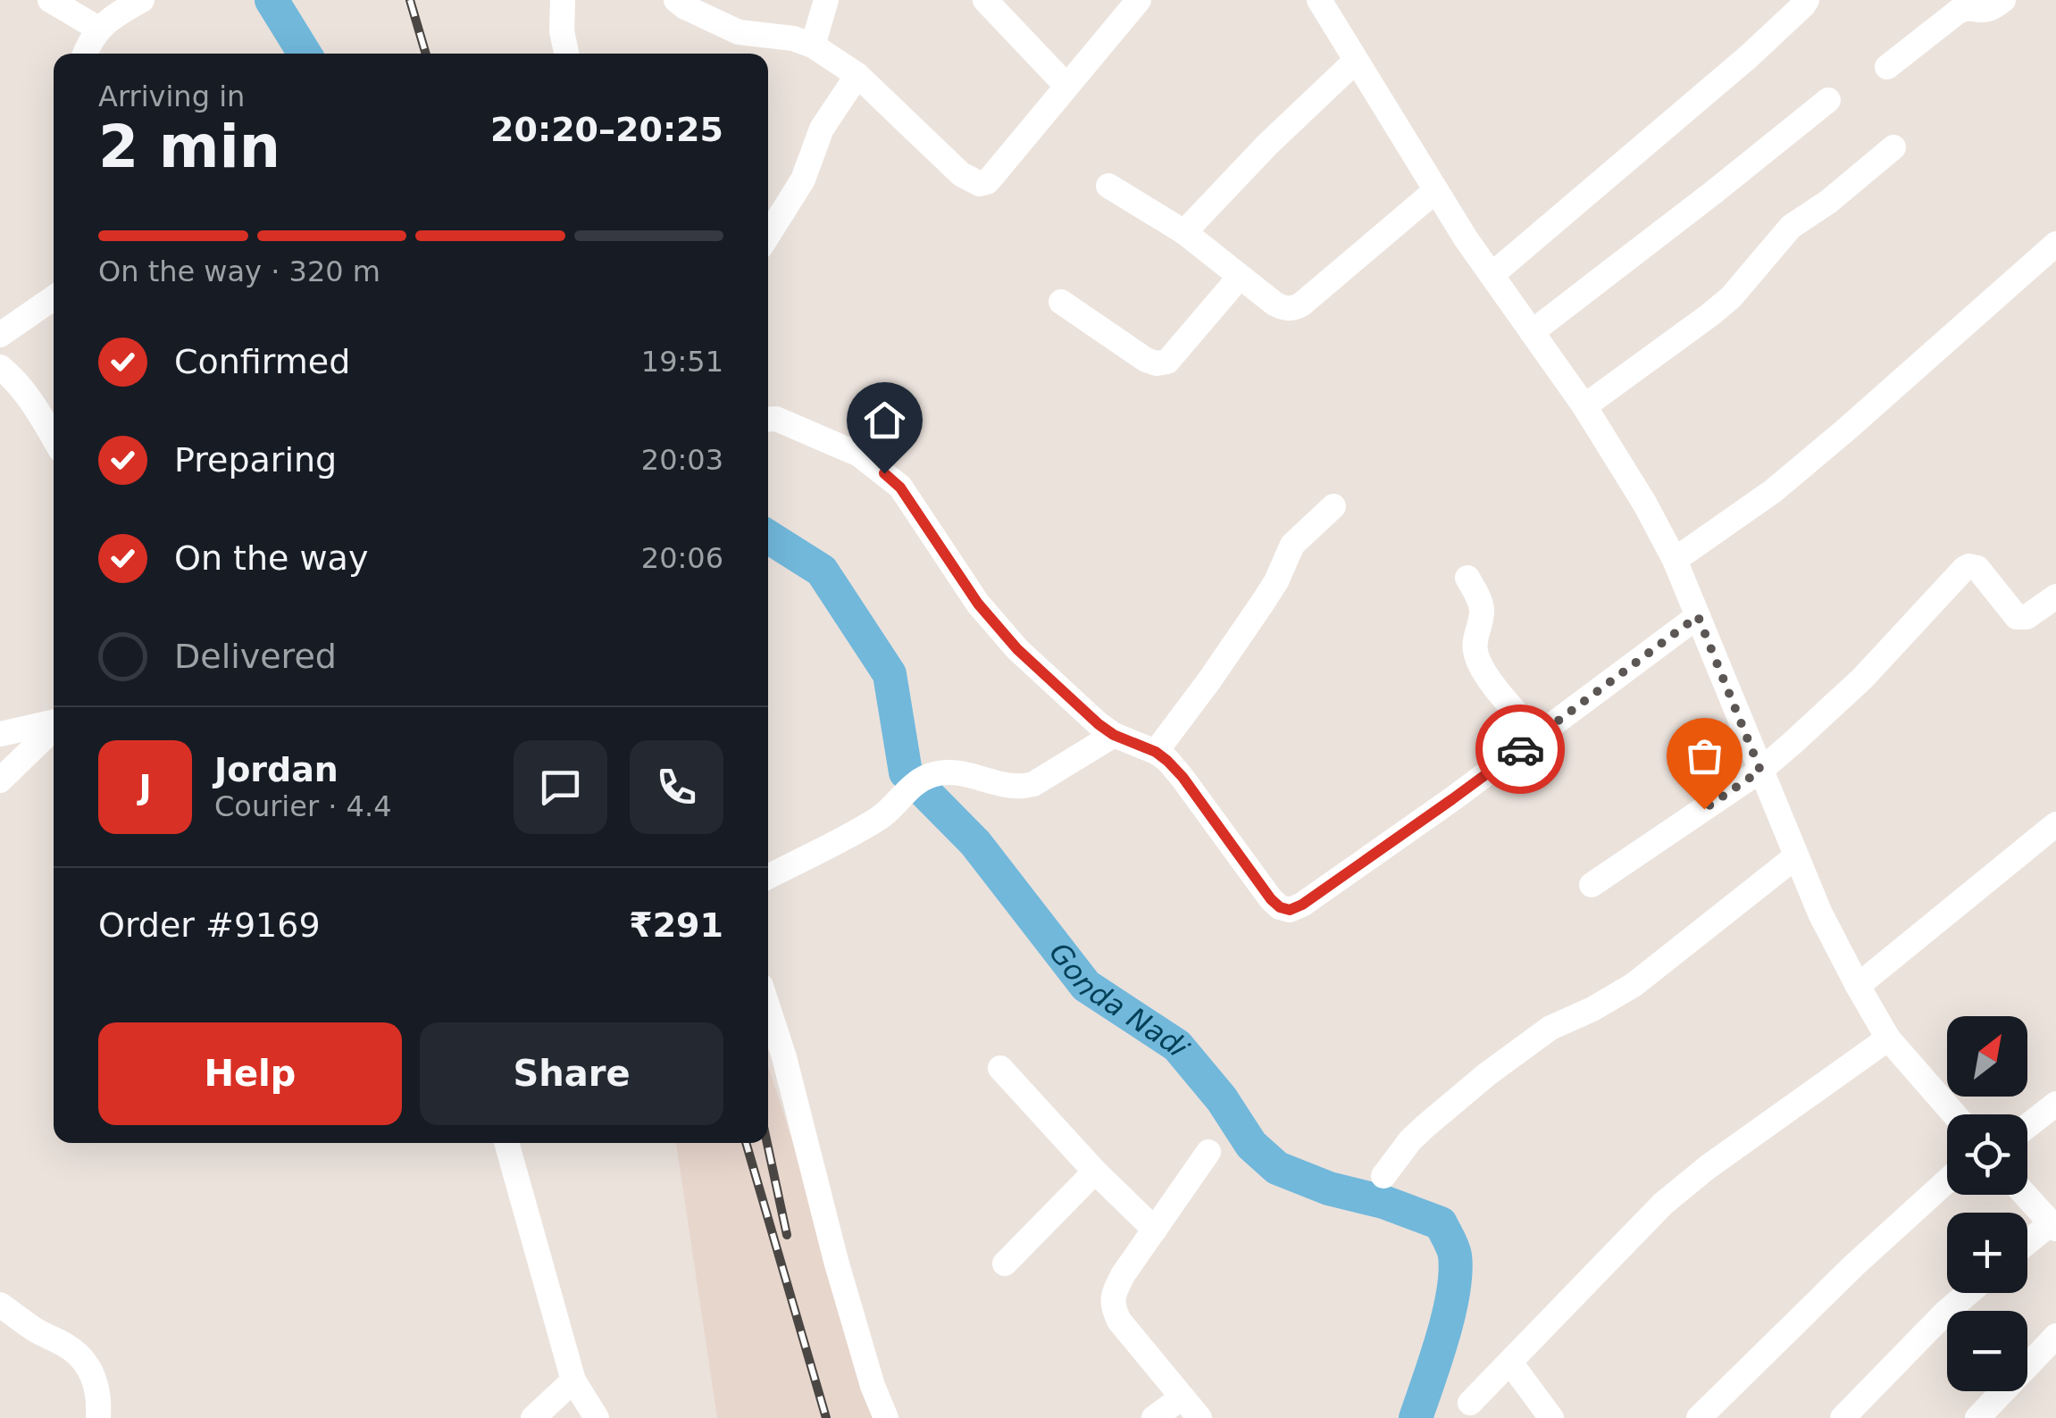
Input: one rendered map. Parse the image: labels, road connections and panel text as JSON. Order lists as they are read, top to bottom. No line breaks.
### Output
{"water":["Gonda Nadi"],"north":"top right","page":{"heading":["2 min","Arriving in","20:20–20:25"],"panel":["Jordan","Courier · 4.4","Order #9169","₹291"],"bar":"On the way · 320 m","list":[["Confirmed","19:51"],["Preparing","20:03"],["On the way","20:06"],"Delivered"],"round":"J","buttons":["Help","Share"],"map_buttons":["+","−"]}}
